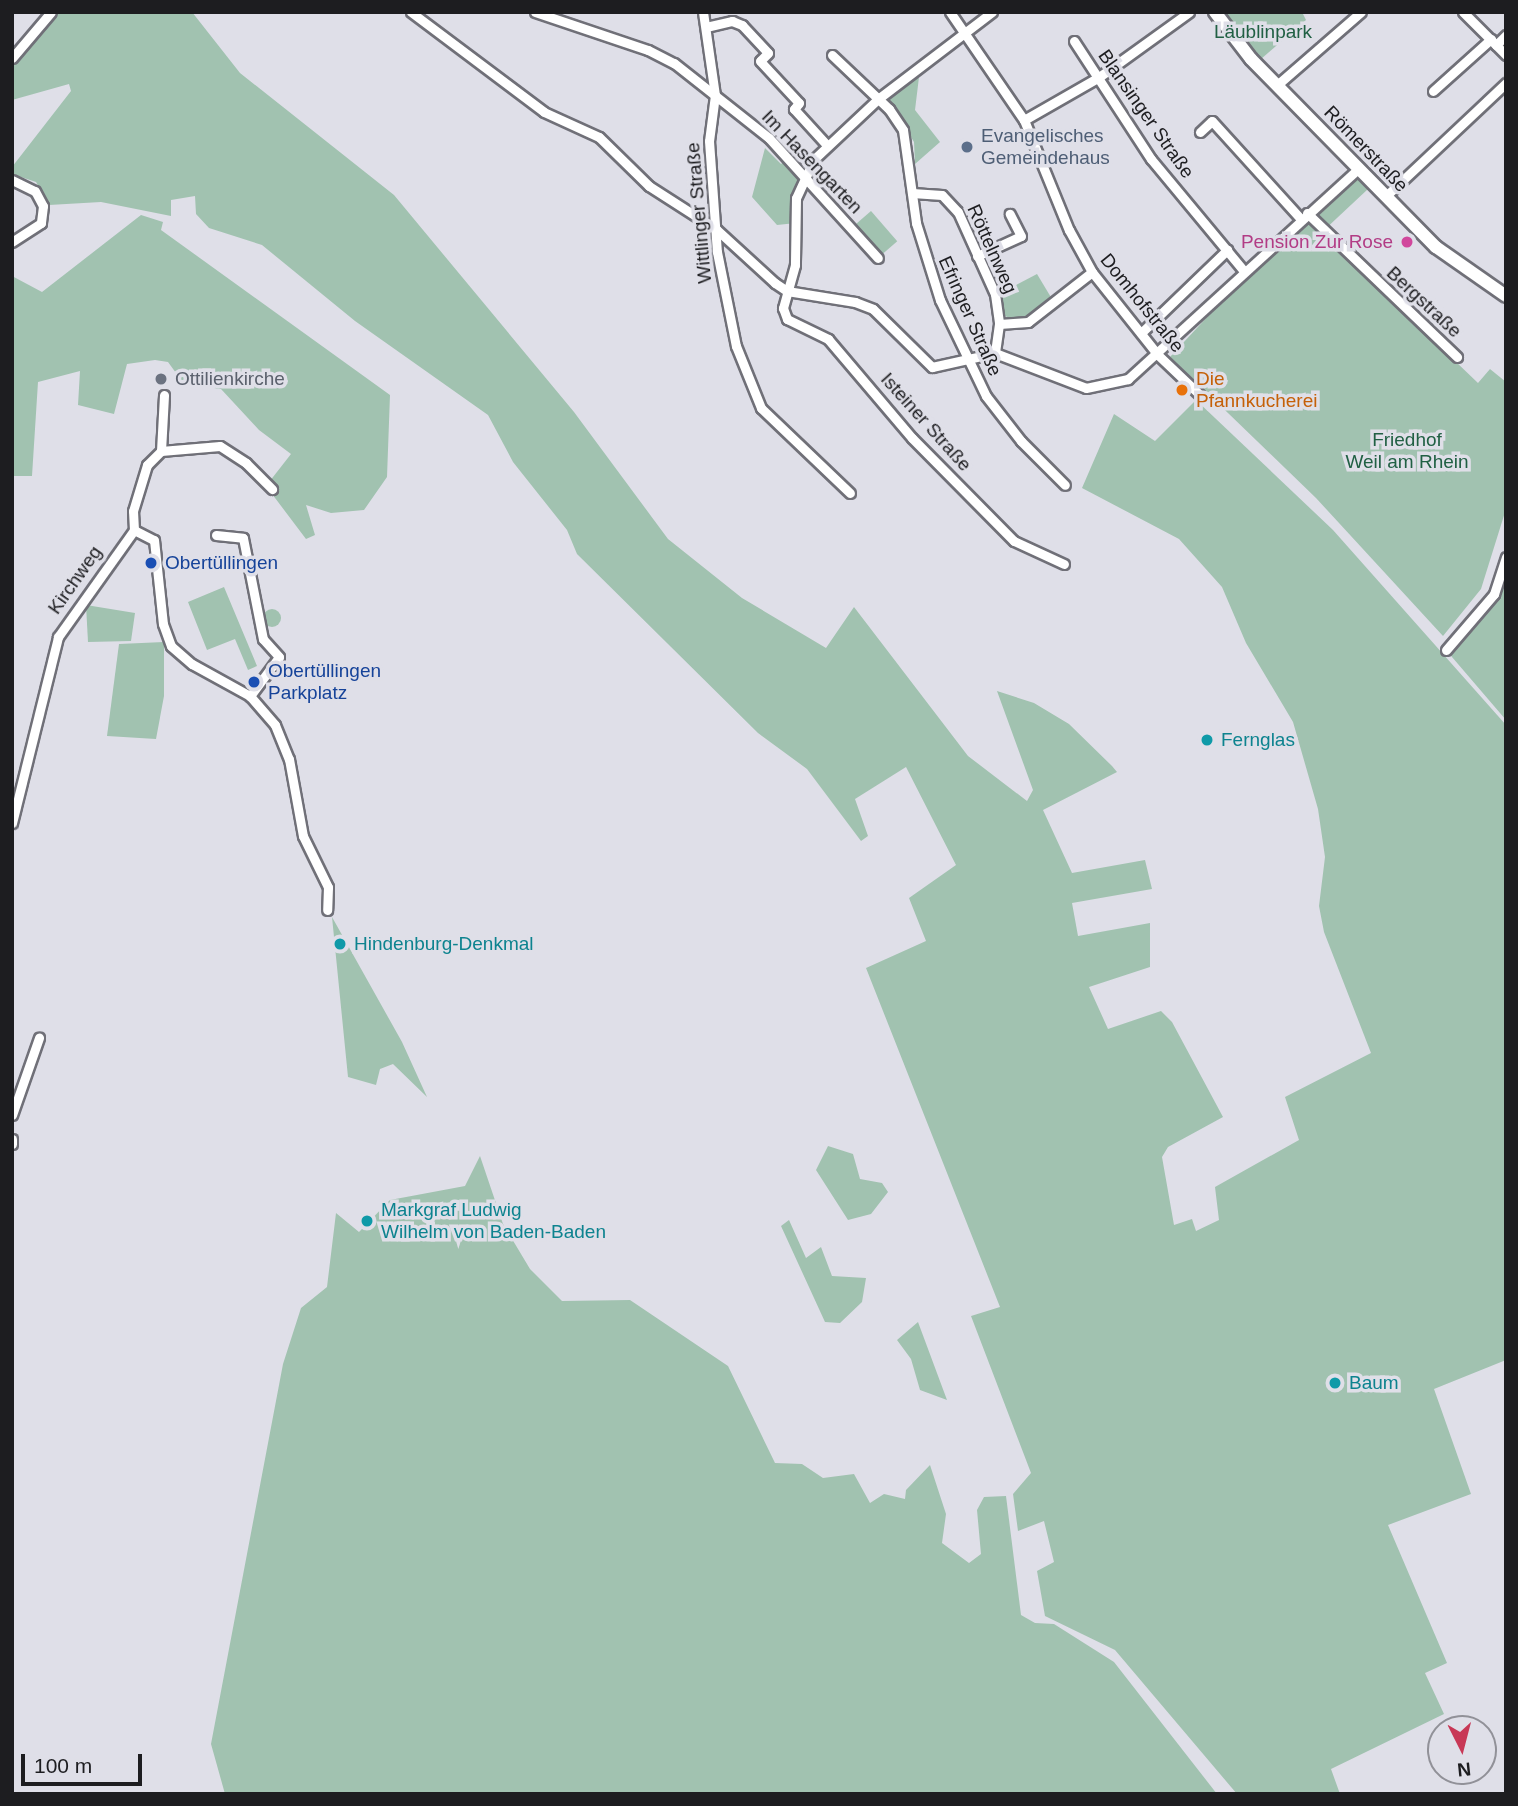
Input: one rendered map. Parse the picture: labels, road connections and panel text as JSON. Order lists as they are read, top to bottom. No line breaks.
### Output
{"streets":{"street":["Blansinger Straße","Römerstraße","Im Hasengarten","Wittlinger Straße","Röttelnweg","Bergstraße","Domhofstraße","Efringer Straße","Isteiner Straße","Kirchweg"]},"crossings":[["Im Hasengarten","Wittlinger Straße"],["Röttelnweg","Efringer Straße"]],"parks":["Läublinpark","Friedhof Weil am Rhein"],"places":["Evangelisches Gemeindehaus","Pension Zur Rose","Ottilienkirche","Die Pfannkucherei","Obertüllingen","Obertüllingen Parkplatz","Fernglas","Hindenburg-Denkmal","Markgraf Ludwig Wilhelm von Baden-Baden","Baum"],"scale_bar":"100 m","north":"bottom"}
